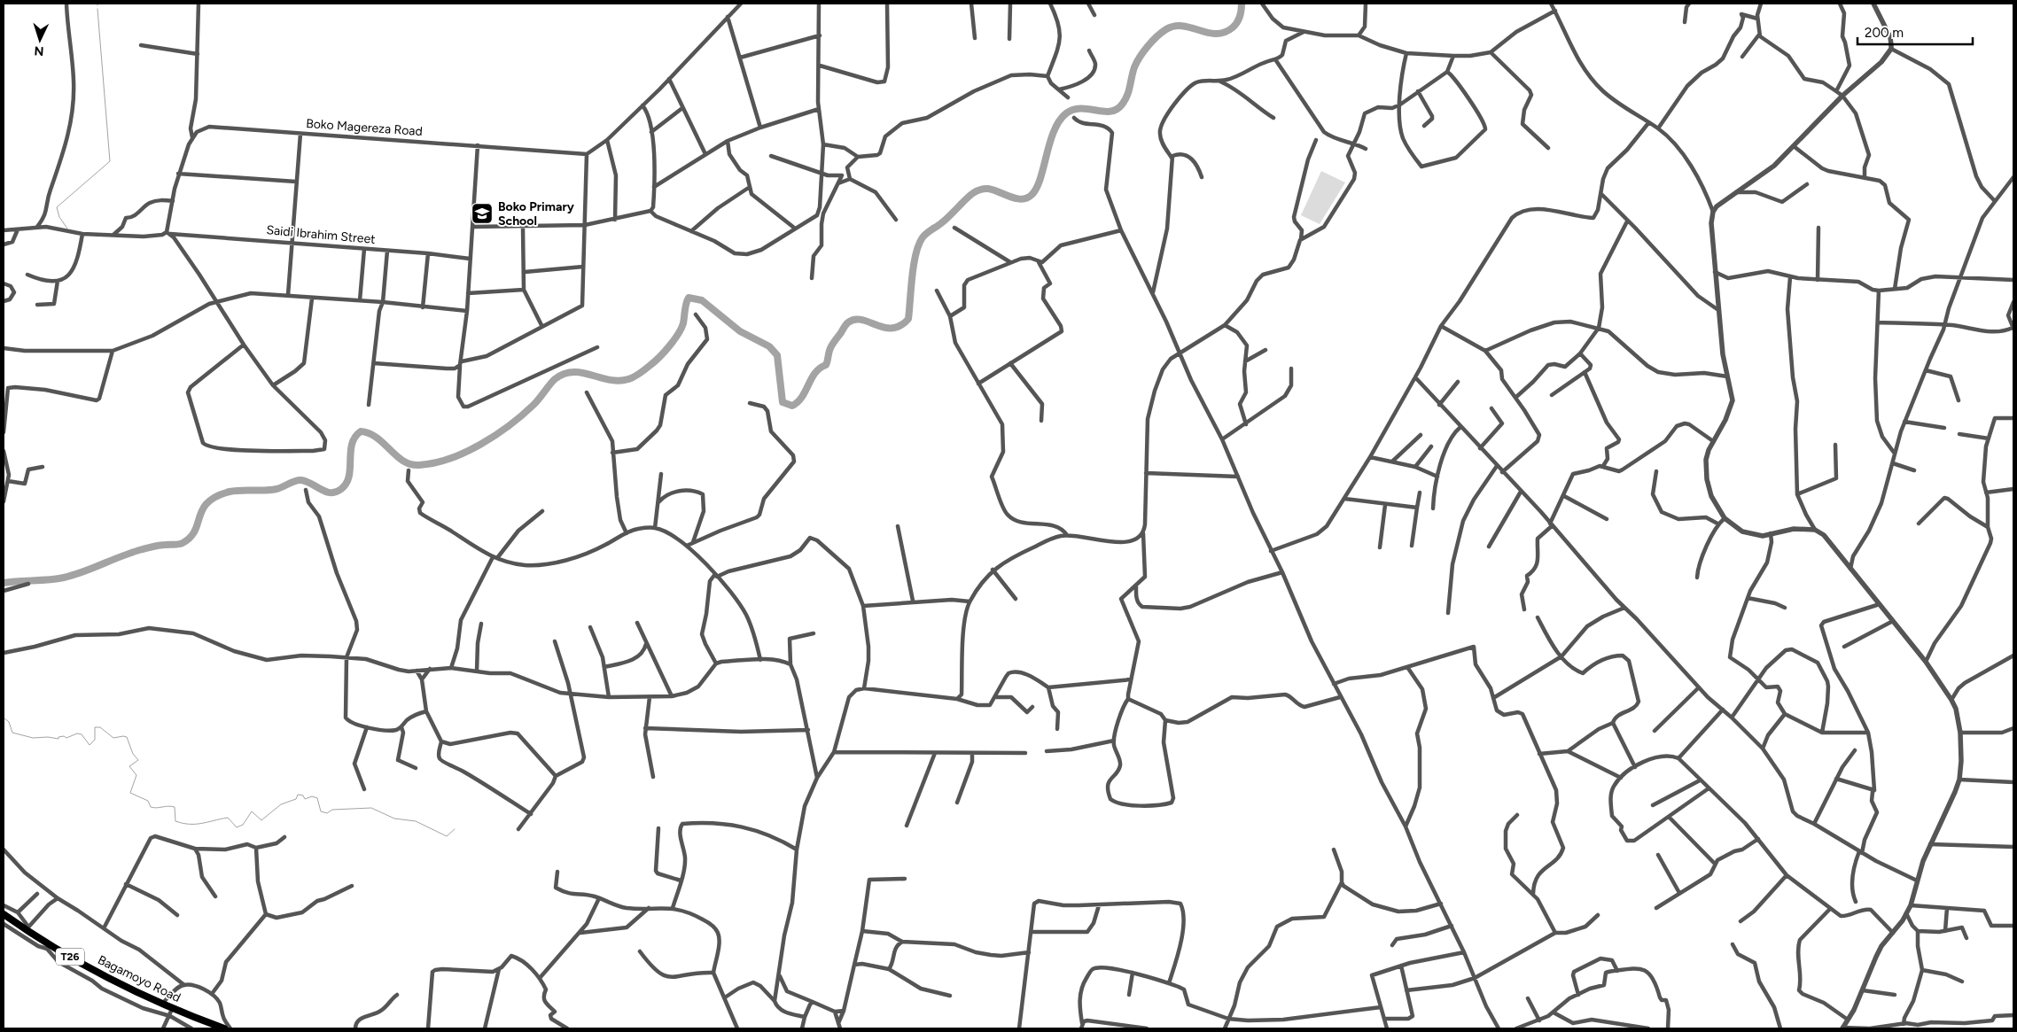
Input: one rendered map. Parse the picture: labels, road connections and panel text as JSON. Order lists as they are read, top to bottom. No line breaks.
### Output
{"streets":{"highway":["T26","Bagamoyo Road"],"street":["Boko Magereza Road","Saidi Ibrahim Street"]},"places":{"school or university":["Boko Primary School"]},"scale_bar":"200 m","north":"bottom"}
